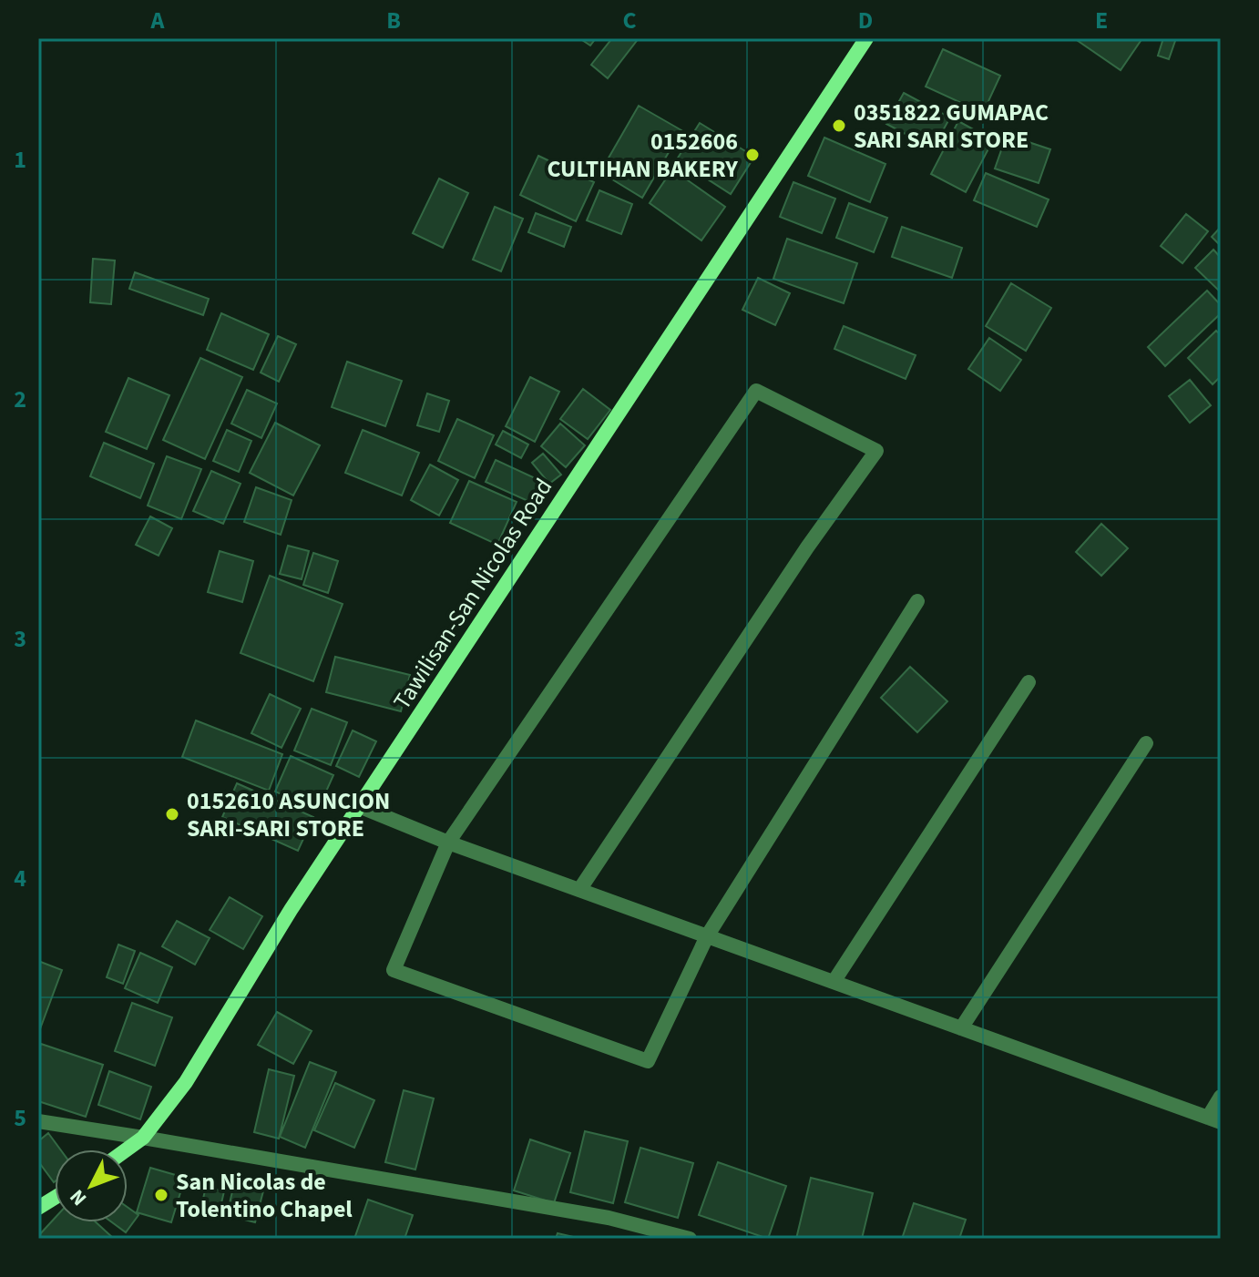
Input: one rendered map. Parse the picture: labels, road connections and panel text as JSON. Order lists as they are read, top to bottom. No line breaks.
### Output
{"streets":{"main road":["Tawilisan-San Nicolas Road"]},"places":["0351822 GUMAPAC SARI SARI STORE","0152606 CULTIHAN BAKERY","0152610 ASUNCION SARI-SARI STORE","San Nicolas de Tolentino Chapel"],"north":"bottom left","grid":{"columns":["A","B","C","D","E"],"rows":["1","2","3","4","5"]}}
